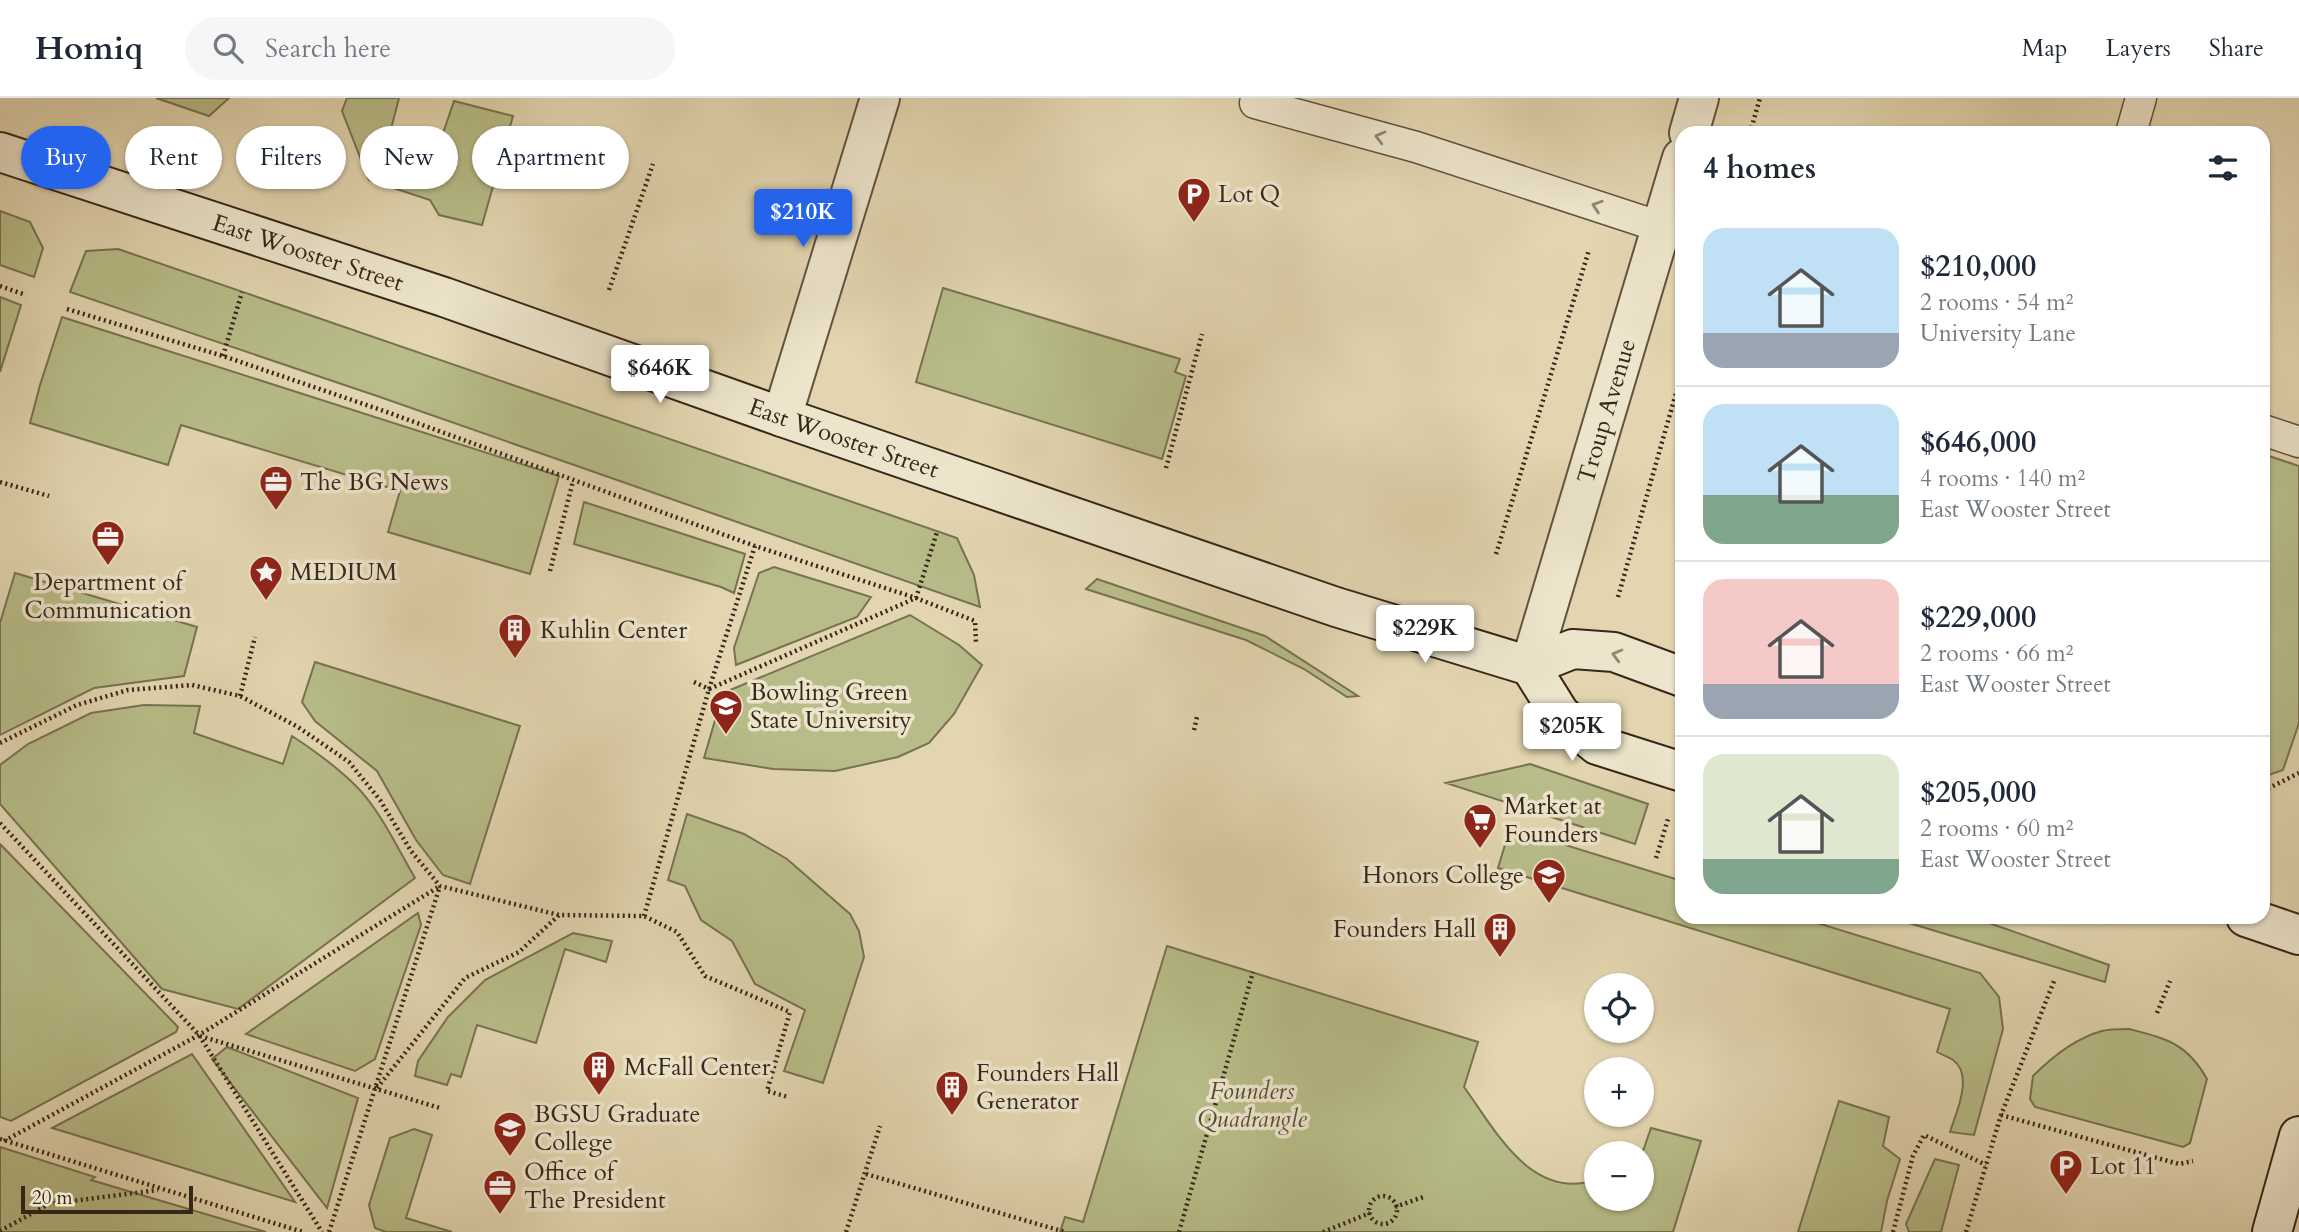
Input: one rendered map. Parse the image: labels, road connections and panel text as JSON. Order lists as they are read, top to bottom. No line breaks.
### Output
{"streets":{"main road":["East Wooster Street","Troup Avenue"]},"crossings":[["East Wooster Street","Troup Avenue"]],"parks":["Founders Quadrangle"],"places":{"parking":["Lot Q","Lot 11"],"office":["The BG News","Department of Communication","Office of The President"],"place":["MEDIUM"],"building":["Kuhlin Center","Founders Hall","McFall Center","Founders Hall Generator"],"school or university":["Bowling Green State University","Honors College","BGSU Graduate College"],"supermarket":["Market at Founders"]},"scale_bar":"20 m","page":{"header":"Homiq","search":"Search here","nav":["Map","Layers","Share"],"chip":["Buy","Rent","Filters","New","Apartment"],"heading":"4 homes","price":["$210K","$646K","$229K","$205K"],"list":[{"name":"$210,000","note":"2 rooms · 54 m² · University Lane"},{"name":"$646,000","note":"4 rooms · 140 m² · East Wooster Street"},{"name":"$229,000","note":"2 rooms · 66 m² · East Wooster Street"},{"name":"$205,000","note":"2 rooms · 60 m² · East Wooster Street"}],"map_buttons":["+","−"],"scale":"20 m"}}
